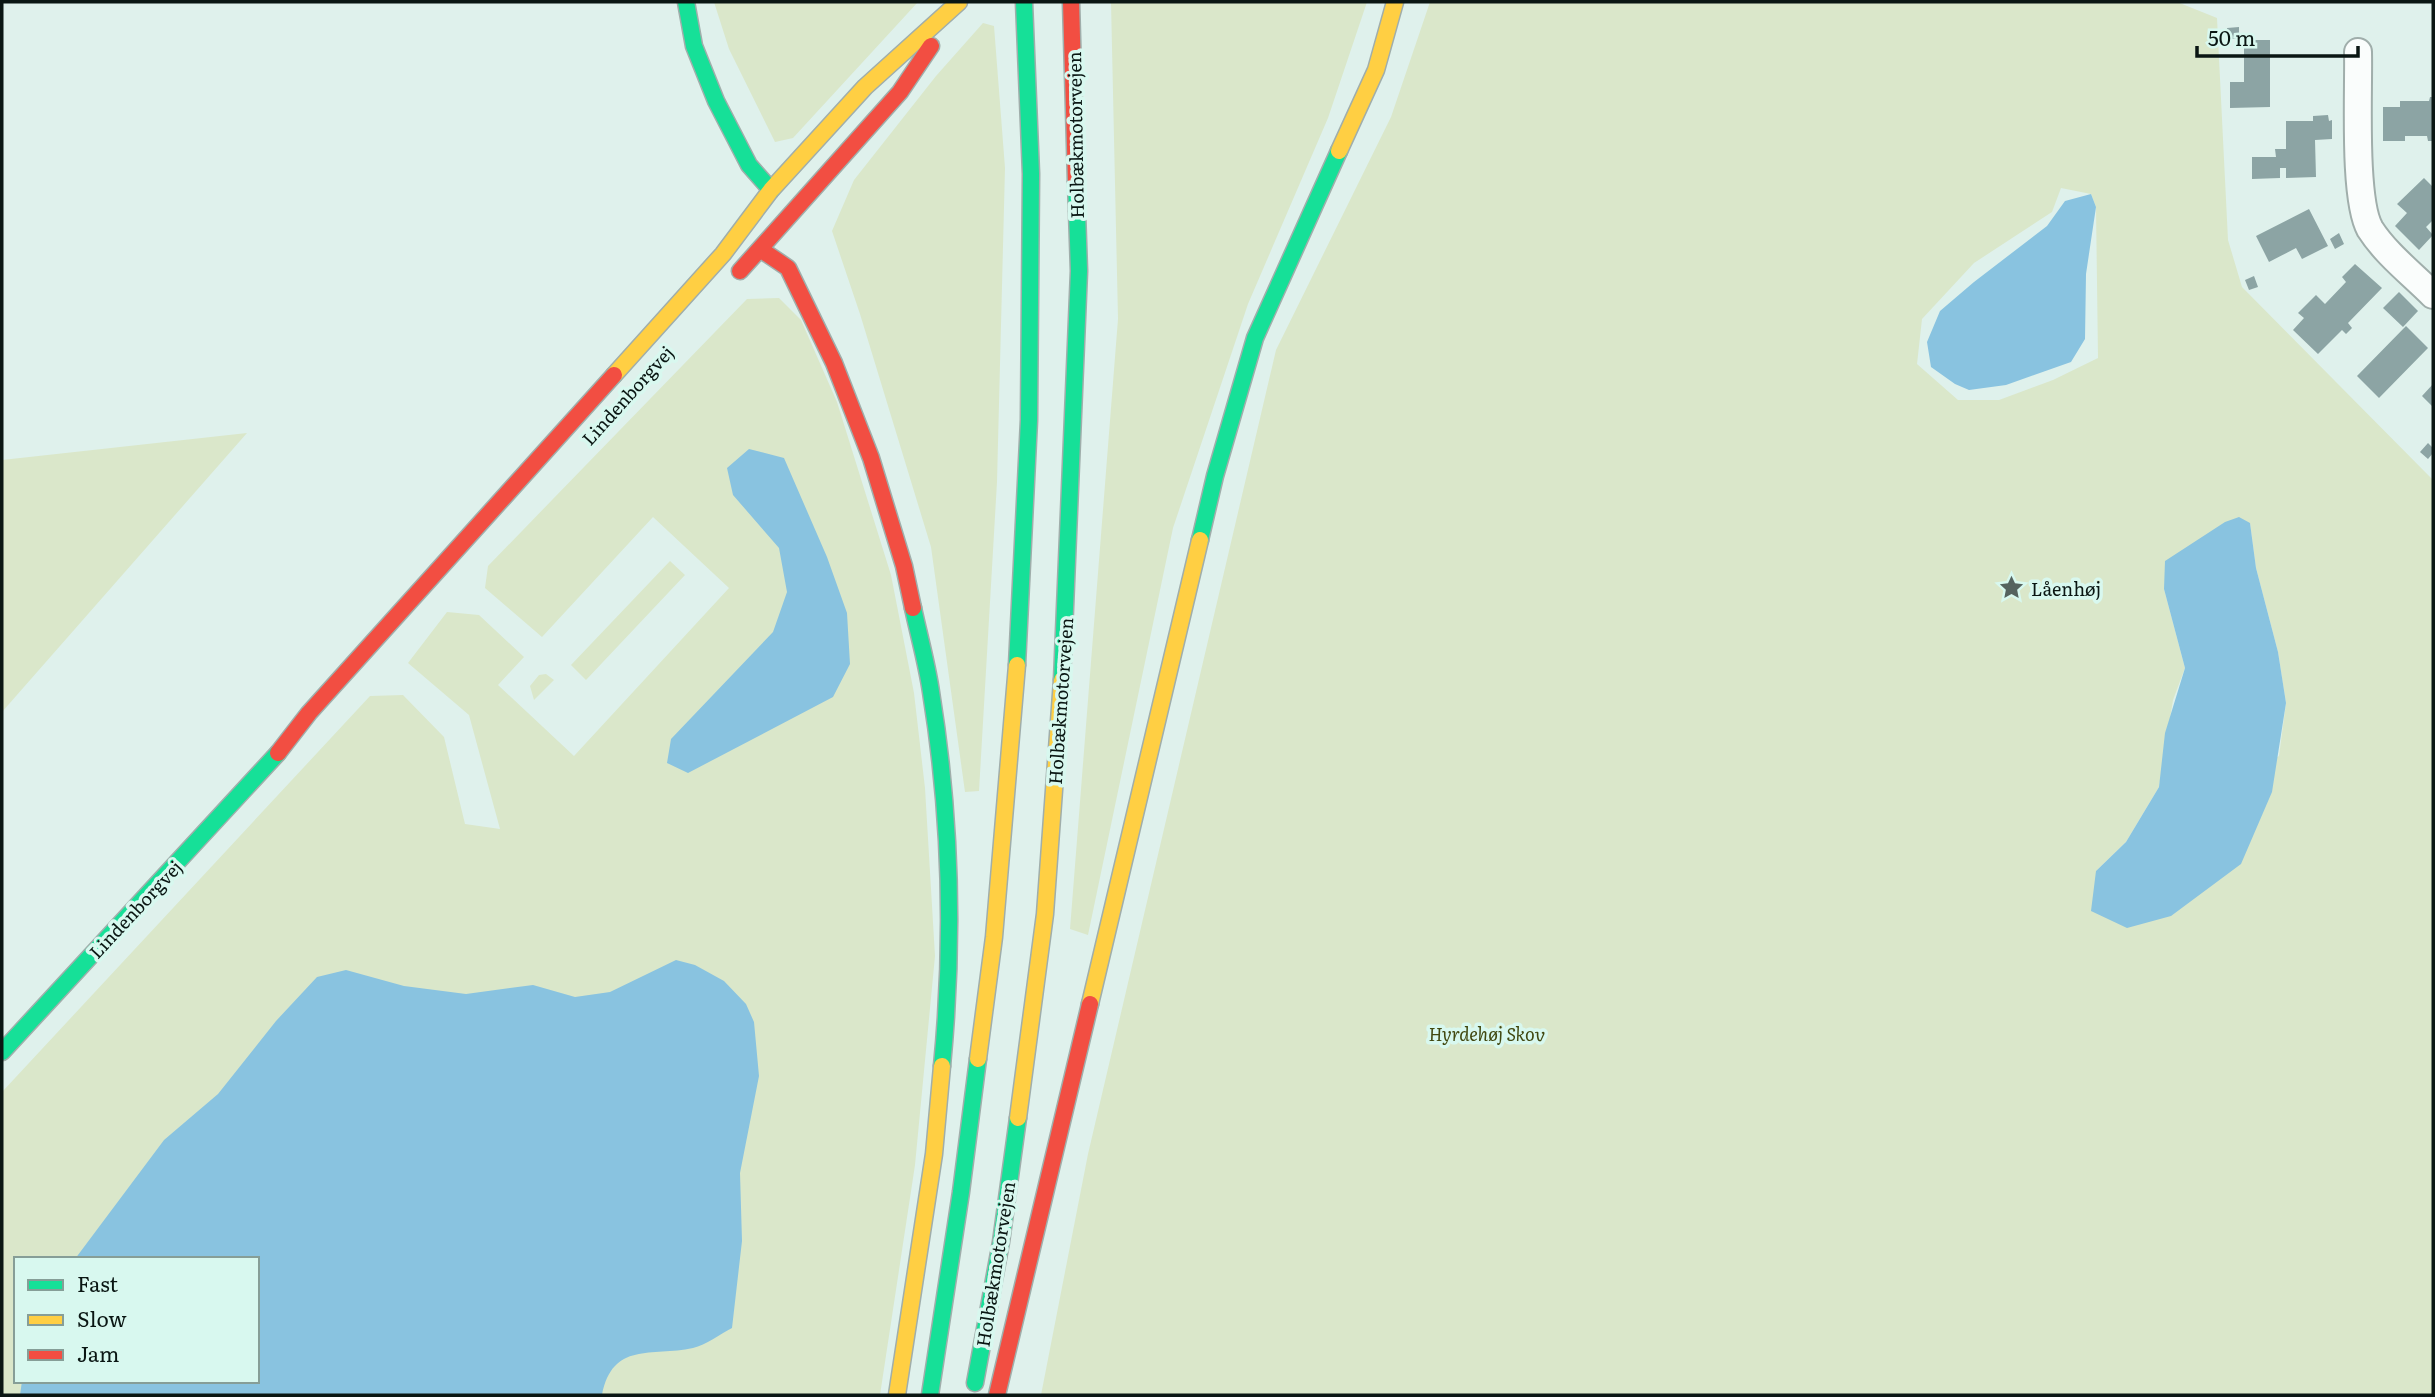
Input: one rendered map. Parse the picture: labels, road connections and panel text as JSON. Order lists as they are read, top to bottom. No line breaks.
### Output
{"streets":{"main road":["Holbækmotorvejen","Lindenborgvej"]},"parks":["Hyrdehøj Skov"],"places":{"place":["Låenhøj"]},"legend":["Fast","Slow","Jam"],"scale_bar":"50 m"}
